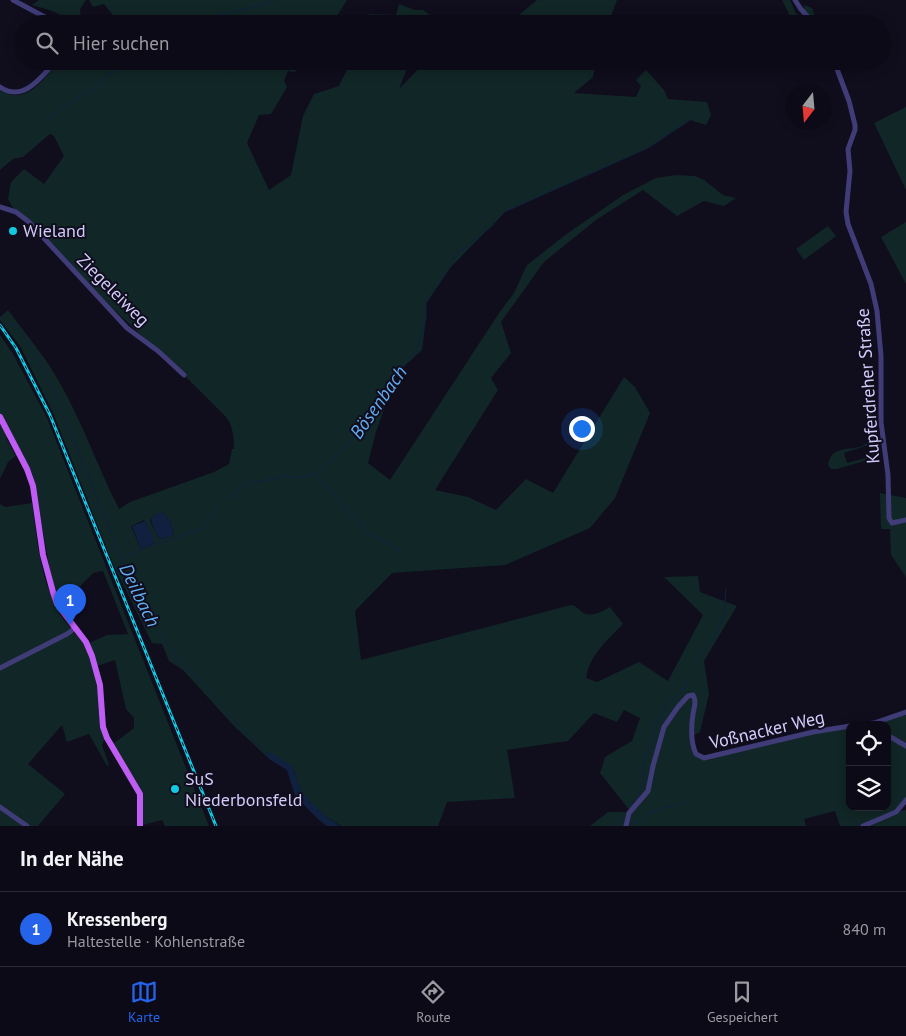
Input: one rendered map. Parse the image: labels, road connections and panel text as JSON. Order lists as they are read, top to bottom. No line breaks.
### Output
{"streets":{"street":["Ziegeleiweg","Kupferdreher Straße","Voßnacker Weg"]},"water":["Bösenbach","Deilbach"],"places":["Wieland","SuS Niederbonsfeld"],"north":"bottom","page":{"search":"Hier suchen","pins":"1","heading":"In der Nähe","list":[{"mark":"1","name":"Kressenberg","note":"Haltestelle · Kohlenstraße","value":"840 m"}],"nav":["Karte","Route","Gespeichert"]}}
